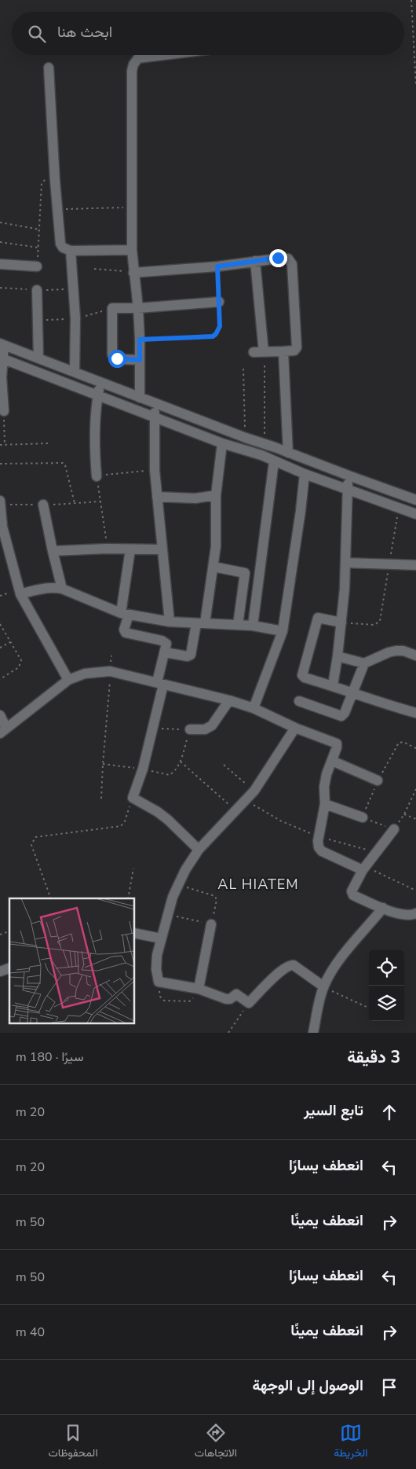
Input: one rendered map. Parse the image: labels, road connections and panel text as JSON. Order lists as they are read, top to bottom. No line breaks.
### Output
{"districts":["AL HIATEM"],"page":{"search":"ابحث هنا","heading":["3 دقيقة","سيرًا · 180 m"],"list":[["تابع السير","20 m"],["انعطف يسارًا","20 m"],["انعطف يمينًا","50 m"],["انعطف يسارًا","50 m"],["انعطف يمينًا","40 m"],"الوصول إلى الوجهة"],"nav":["الخريطة","الاتجاهات","المحفوظات"]}}
